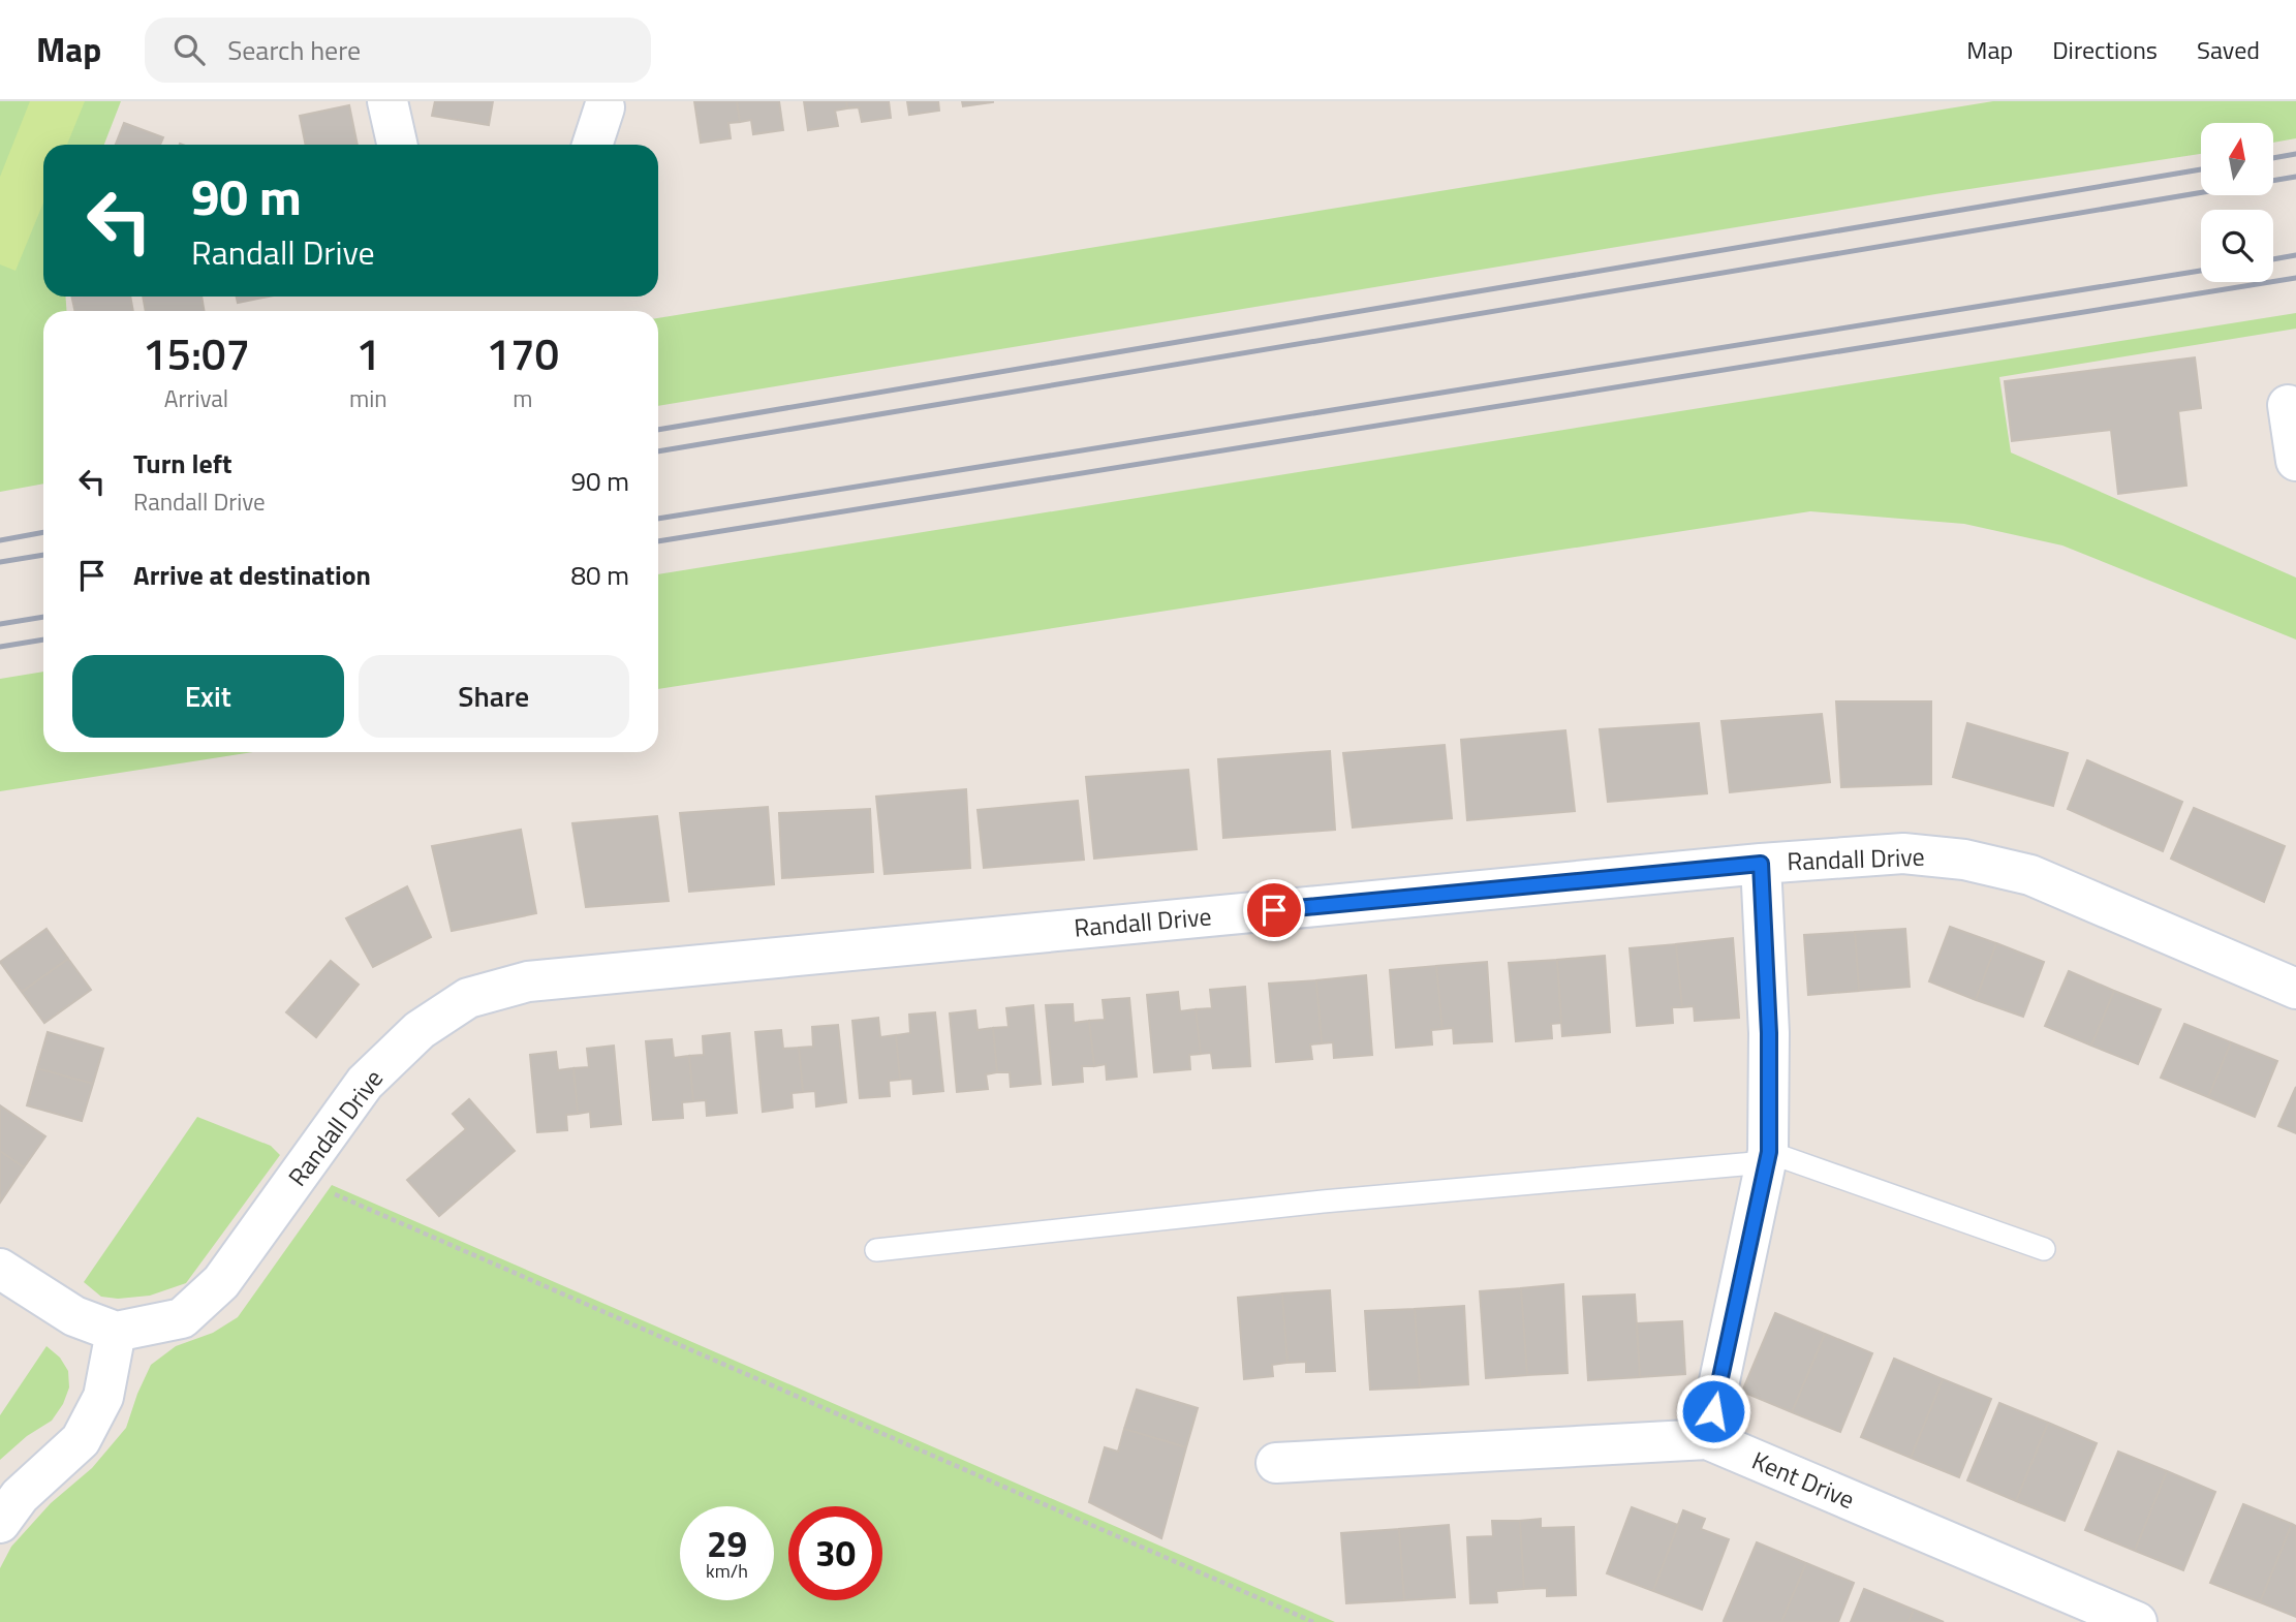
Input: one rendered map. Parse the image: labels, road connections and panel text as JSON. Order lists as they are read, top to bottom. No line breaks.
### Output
{"streets":{"street":["Randall Drive","Kent Drive"]},"north":"top","page":{"header":"Map","search":"Search here","nav":["Map","Directions","Saved"],"turn":["90 m","Randall Drive"],"eta":["15:07","Arrival","1","min","170","m"],"list":[{"name":"Turn left","note":"Randall Drive","value":"90 m"},{"name":"Arrive at destination","value":"80 m"}],"buttons":["Exit","Share"],"speed":"29 km/h","limit":"30"}}
